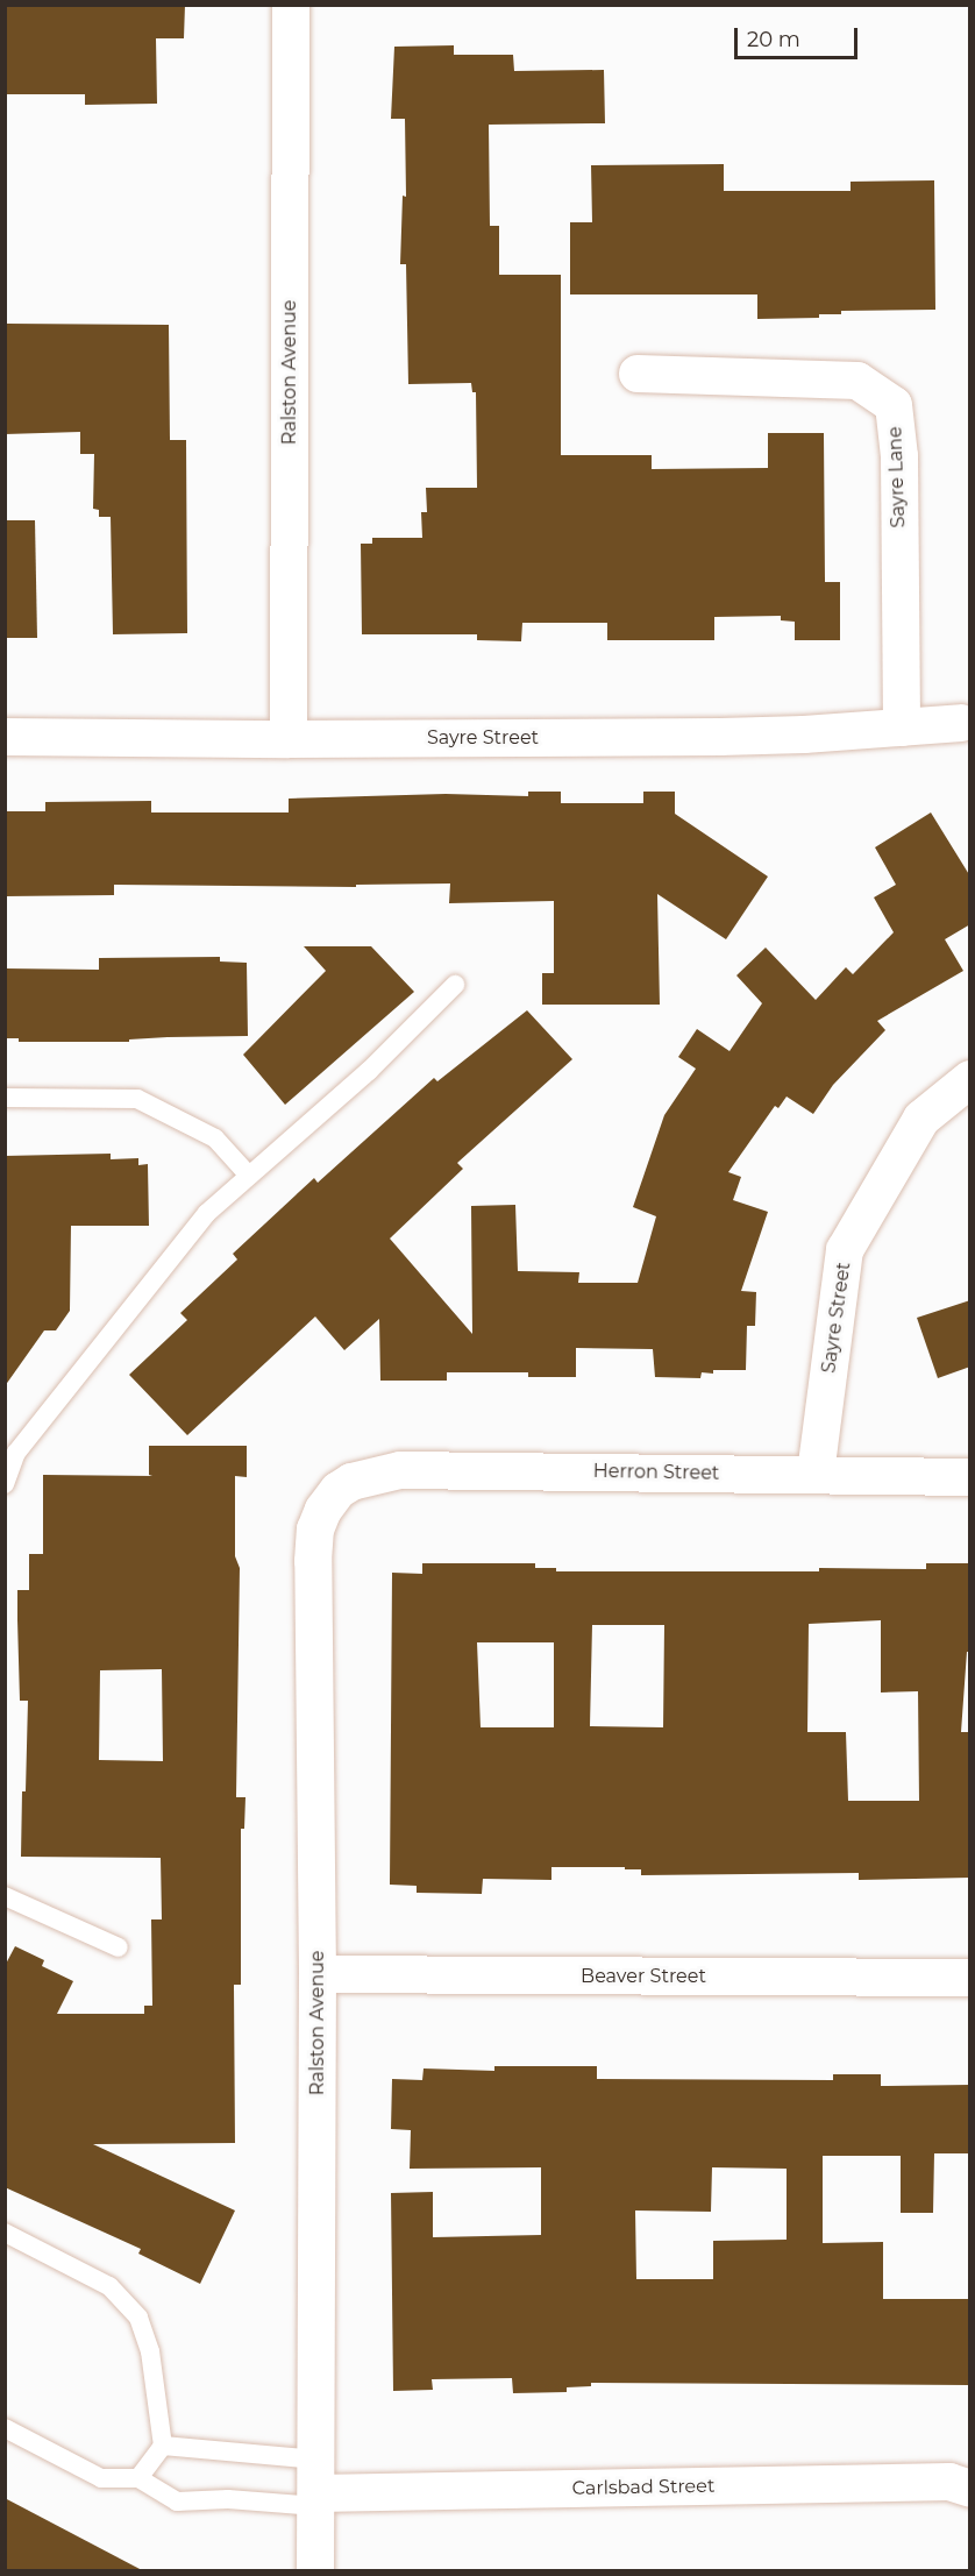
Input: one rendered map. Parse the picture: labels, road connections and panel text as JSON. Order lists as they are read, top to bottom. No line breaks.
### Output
{"streets":{"street":["Ralston Avenue","Sayre Lane","Sayre Street","Herron Street","Beaver Street","Carlsbad Street"]},"crossings":[["Ralston Avenue","Sayre Street"],["Ralston Avenue","Herron Street"],["Ralston Avenue","Beaver Street"],["Ralston Avenue","Carlsbad Street"],["Sayre Lane","Sayre Street"],["Sayre Street","Herron Street"]],"scale_bar":"20 m"}
